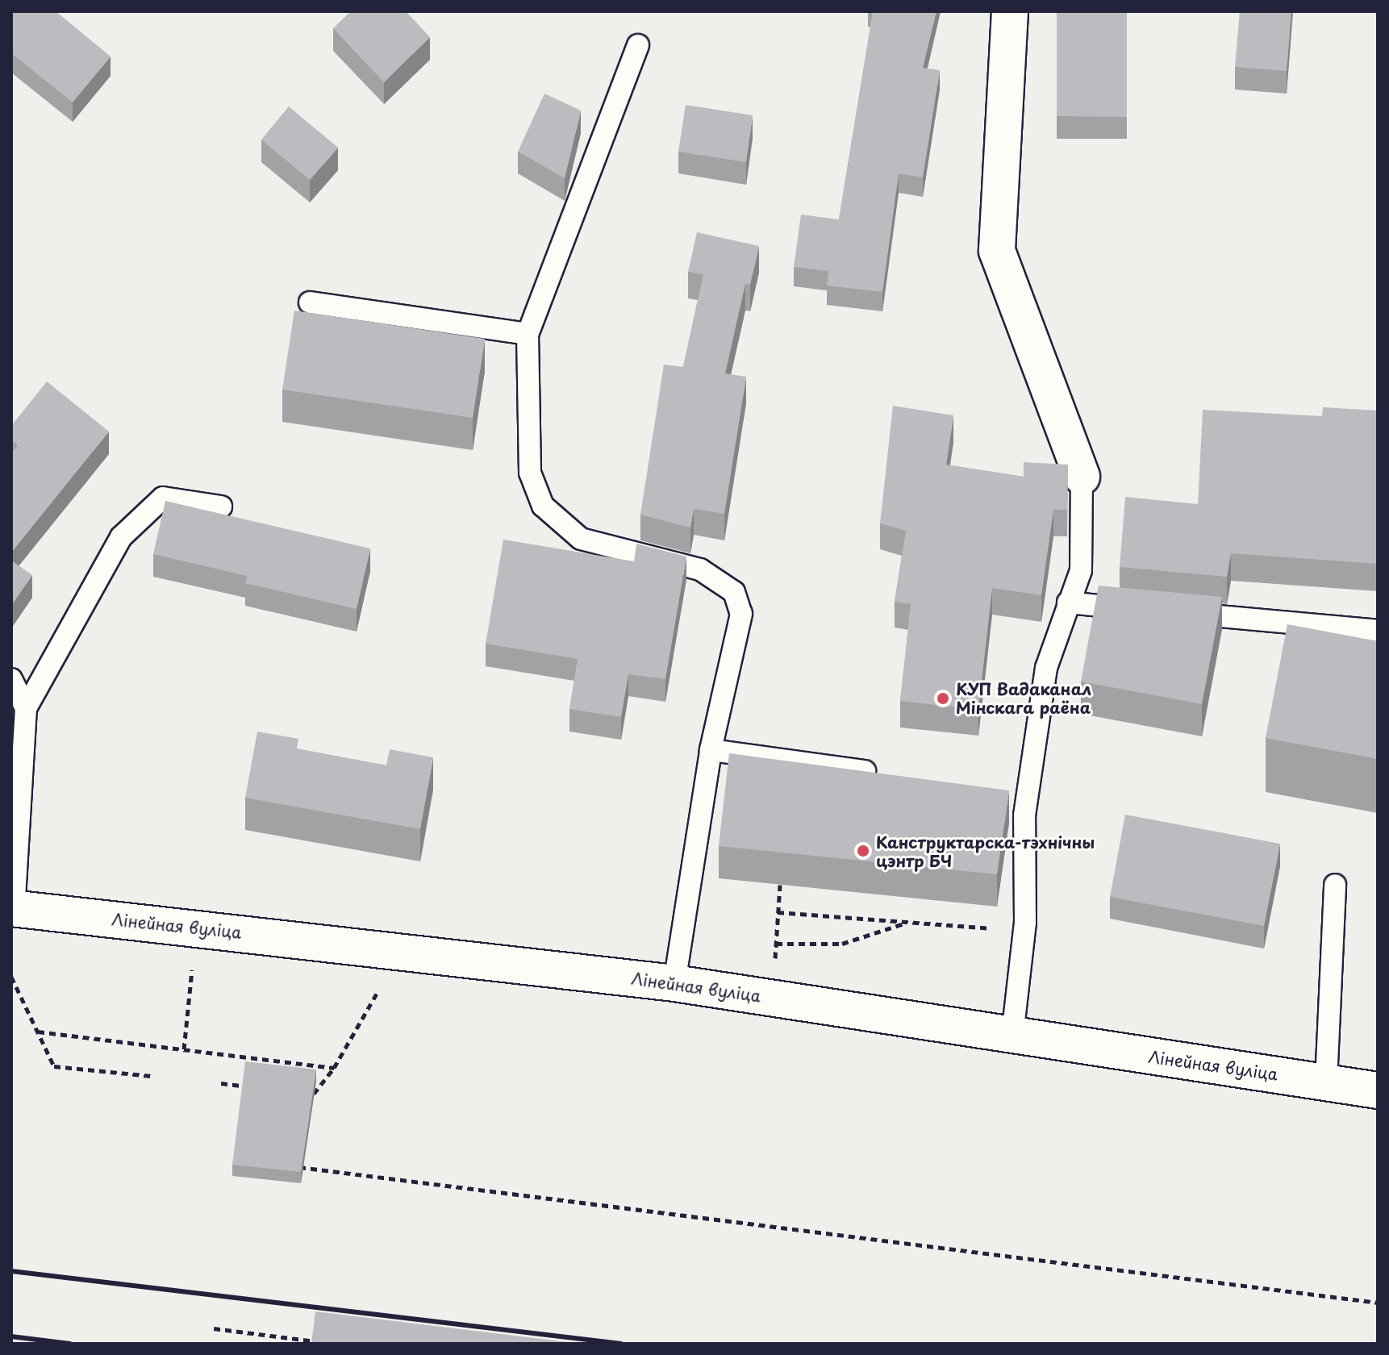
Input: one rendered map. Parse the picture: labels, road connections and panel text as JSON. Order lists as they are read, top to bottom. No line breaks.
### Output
{"streets":{"street":["Лінейная вуліца"]},"places":["КУП Вадаканал Мінскага раёна","Канструктарска-тэхнічны цэнтр БЧ"]}
